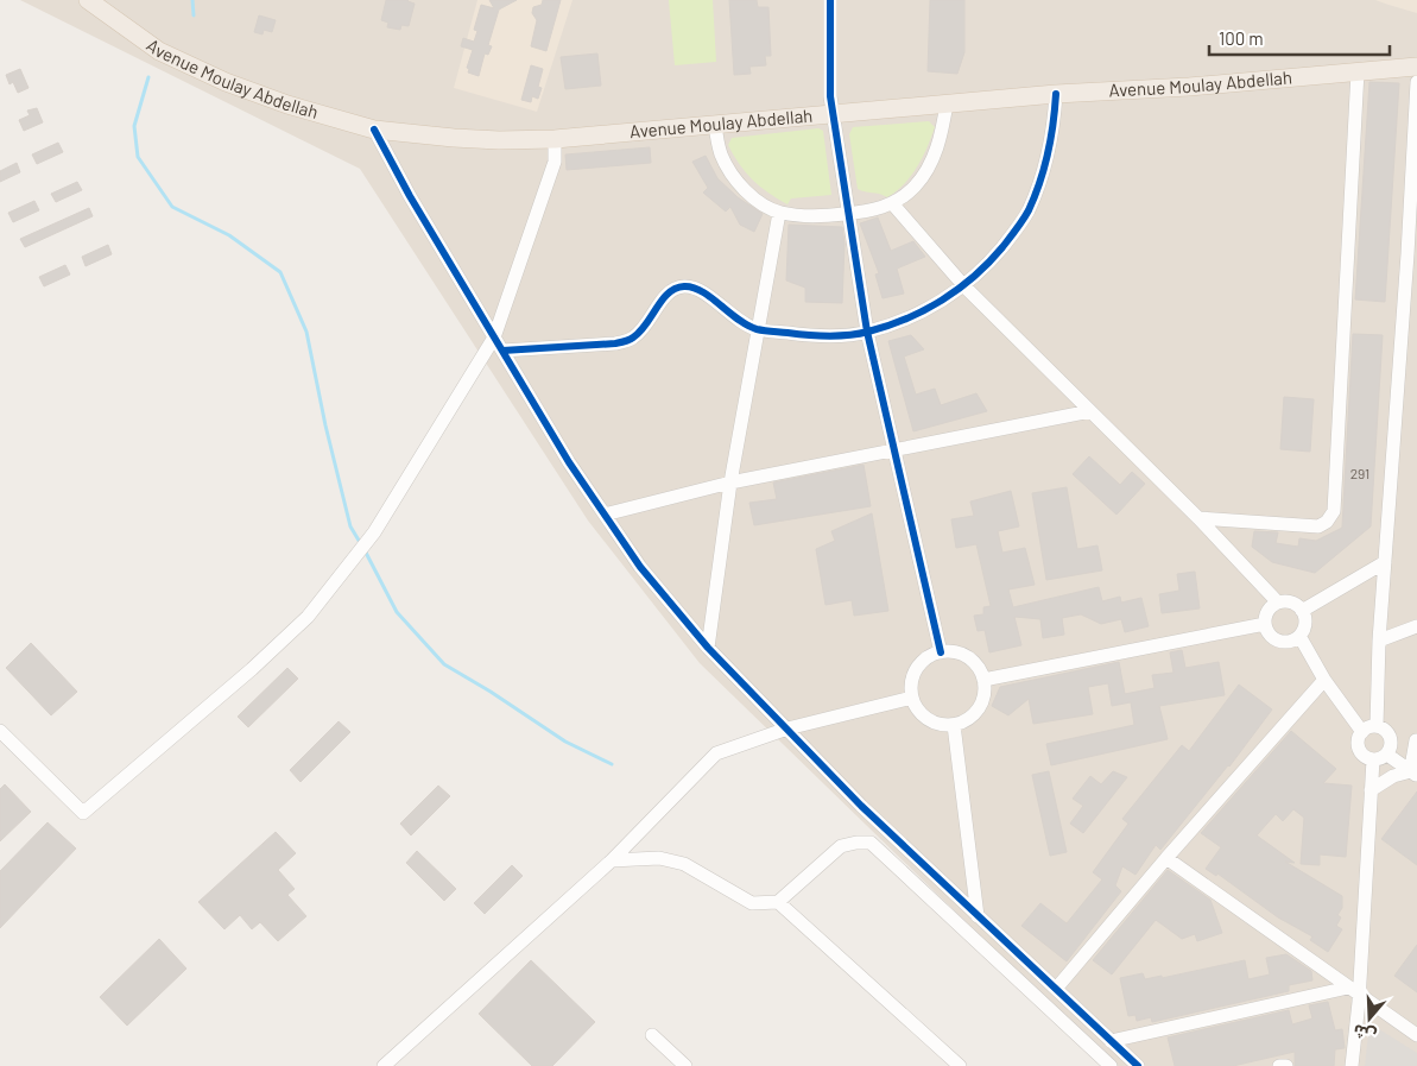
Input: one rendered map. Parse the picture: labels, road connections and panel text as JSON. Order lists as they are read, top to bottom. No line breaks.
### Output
{"streets":{"main road":["Avenue Moulay Abdellah"]},"house_numbers":["291"],"scale_bar":"100 m","north":"bottom"}
